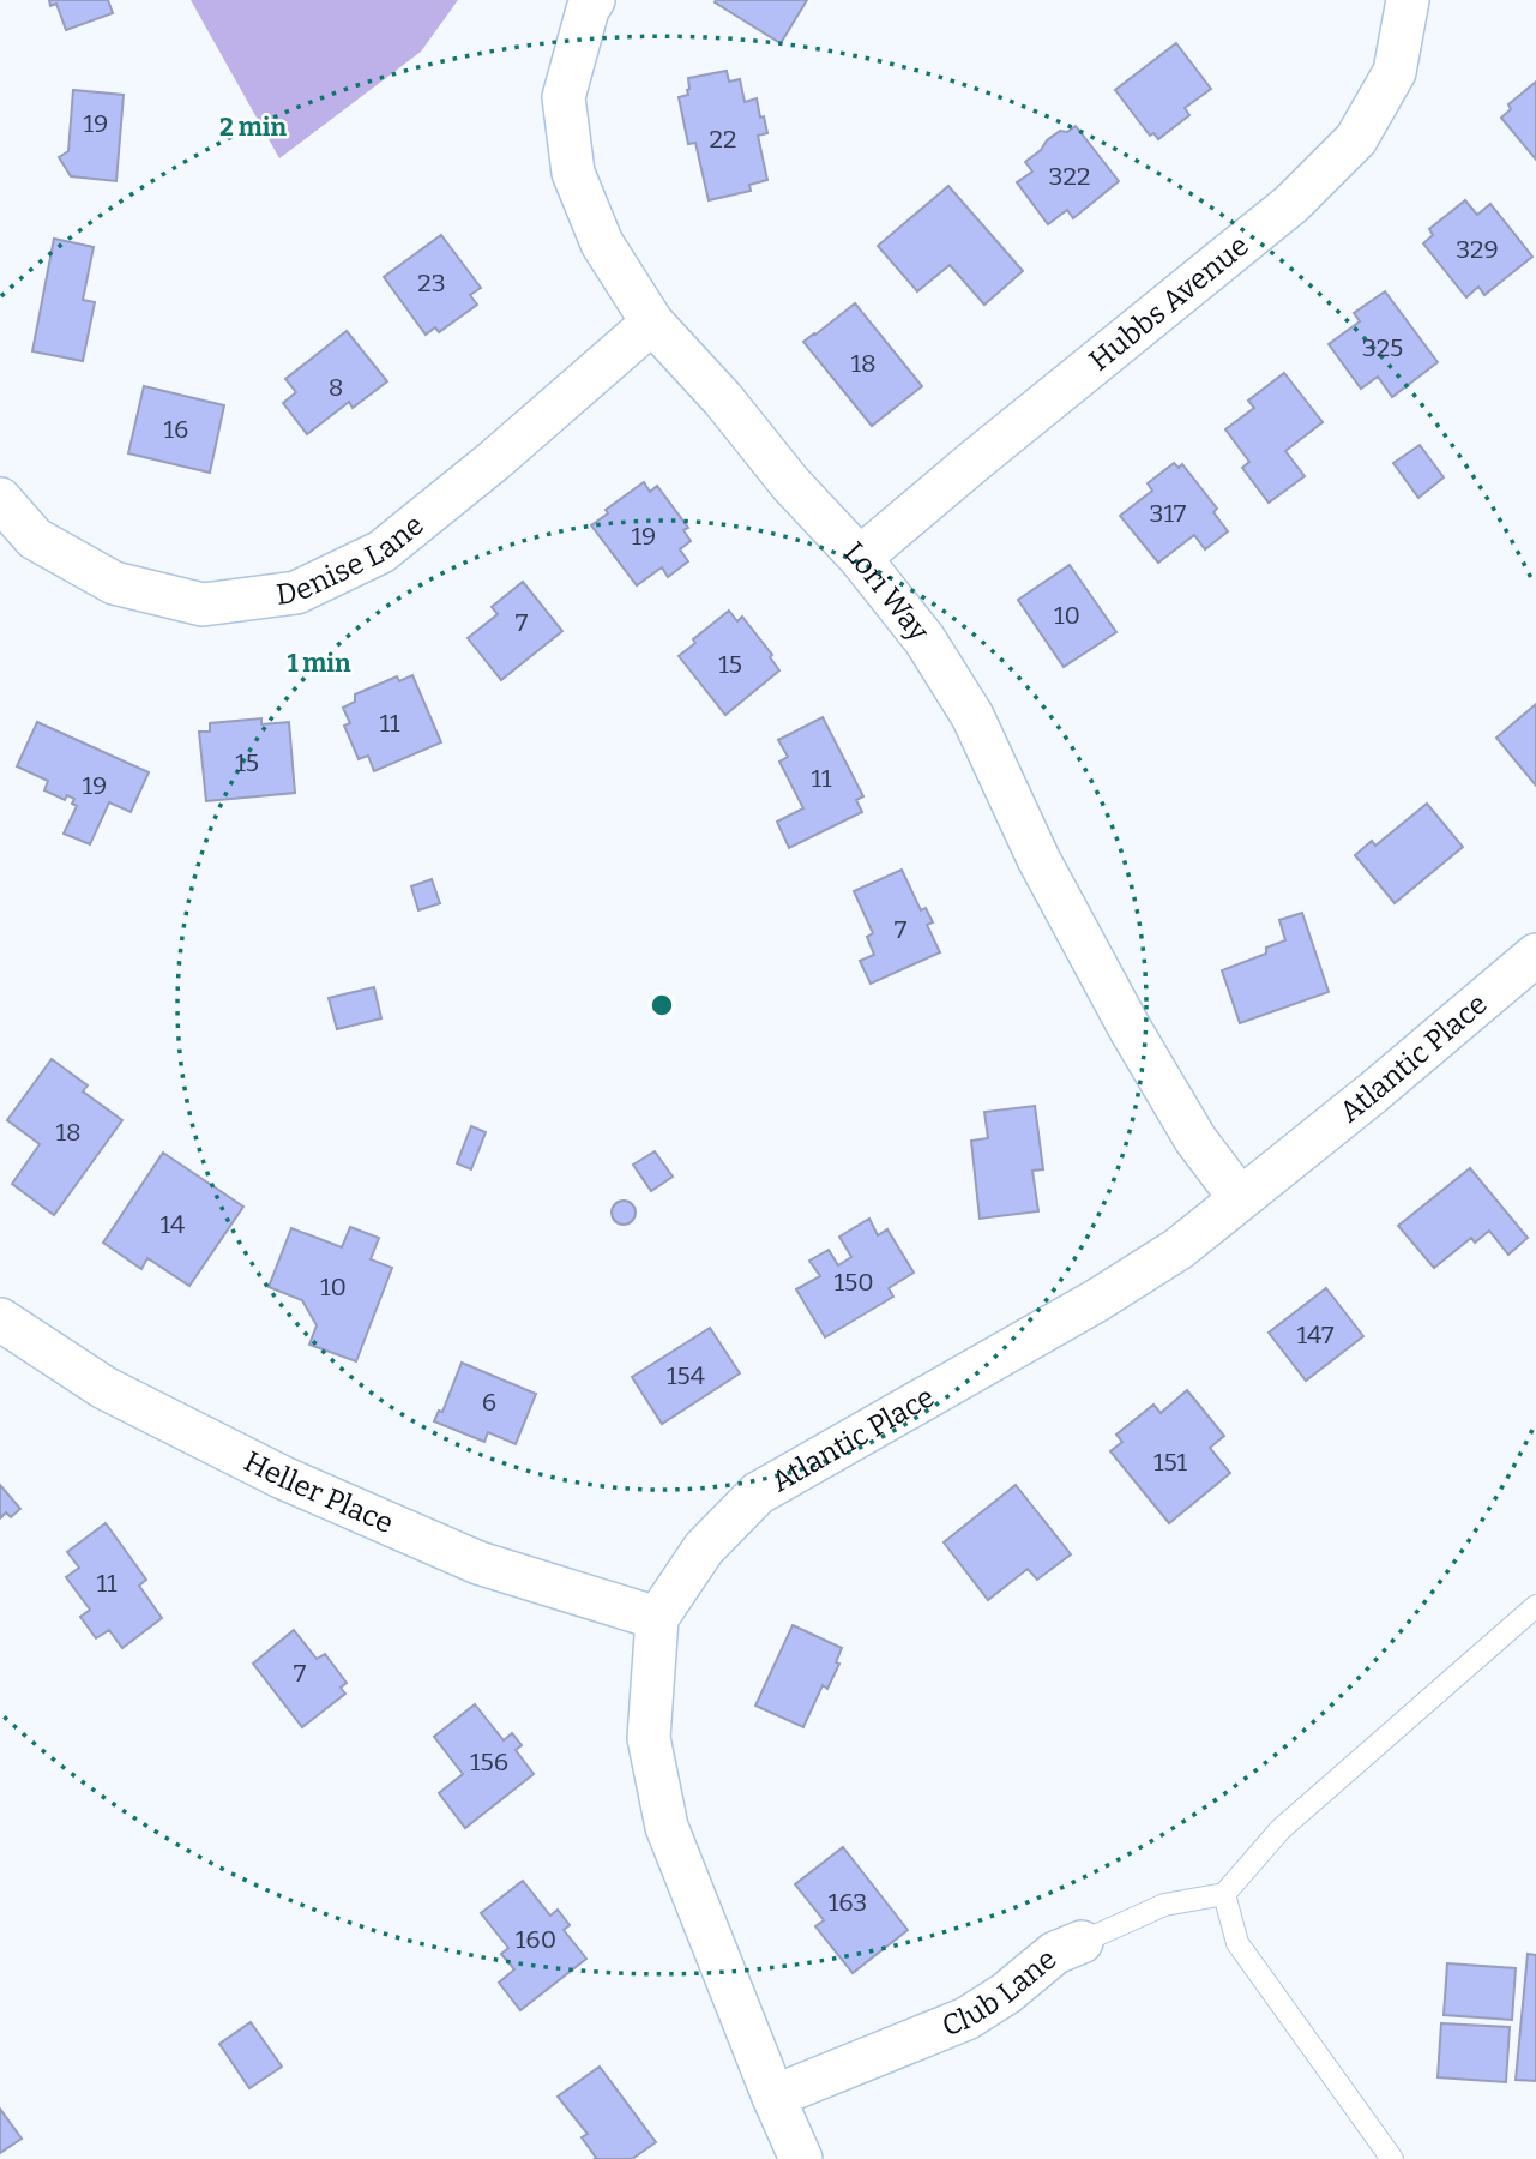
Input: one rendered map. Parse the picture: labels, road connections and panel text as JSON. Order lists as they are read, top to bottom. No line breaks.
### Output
{"streets":{"street":["Hubbs Avenue","Denise Lane","Lori Way","Atlantic Place","Heller Place","Club Lane"]},"crossings":[["Hubbs Avenue","Lori Way"],["Denise Lane","Lori Way"],["Lori Way","Atlantic Place"],["Atlantic Place","Heller Place"],["Atlantic Place","Club Lane"]],"house_numbers":["19","22","322","329","23","325","18","8","16","317","19","10","7","15","11","15","11","19","7","18","14","150","10","147","154","6","151","11","7","156","163","160"],"rings":["2 min","1 min"]}
